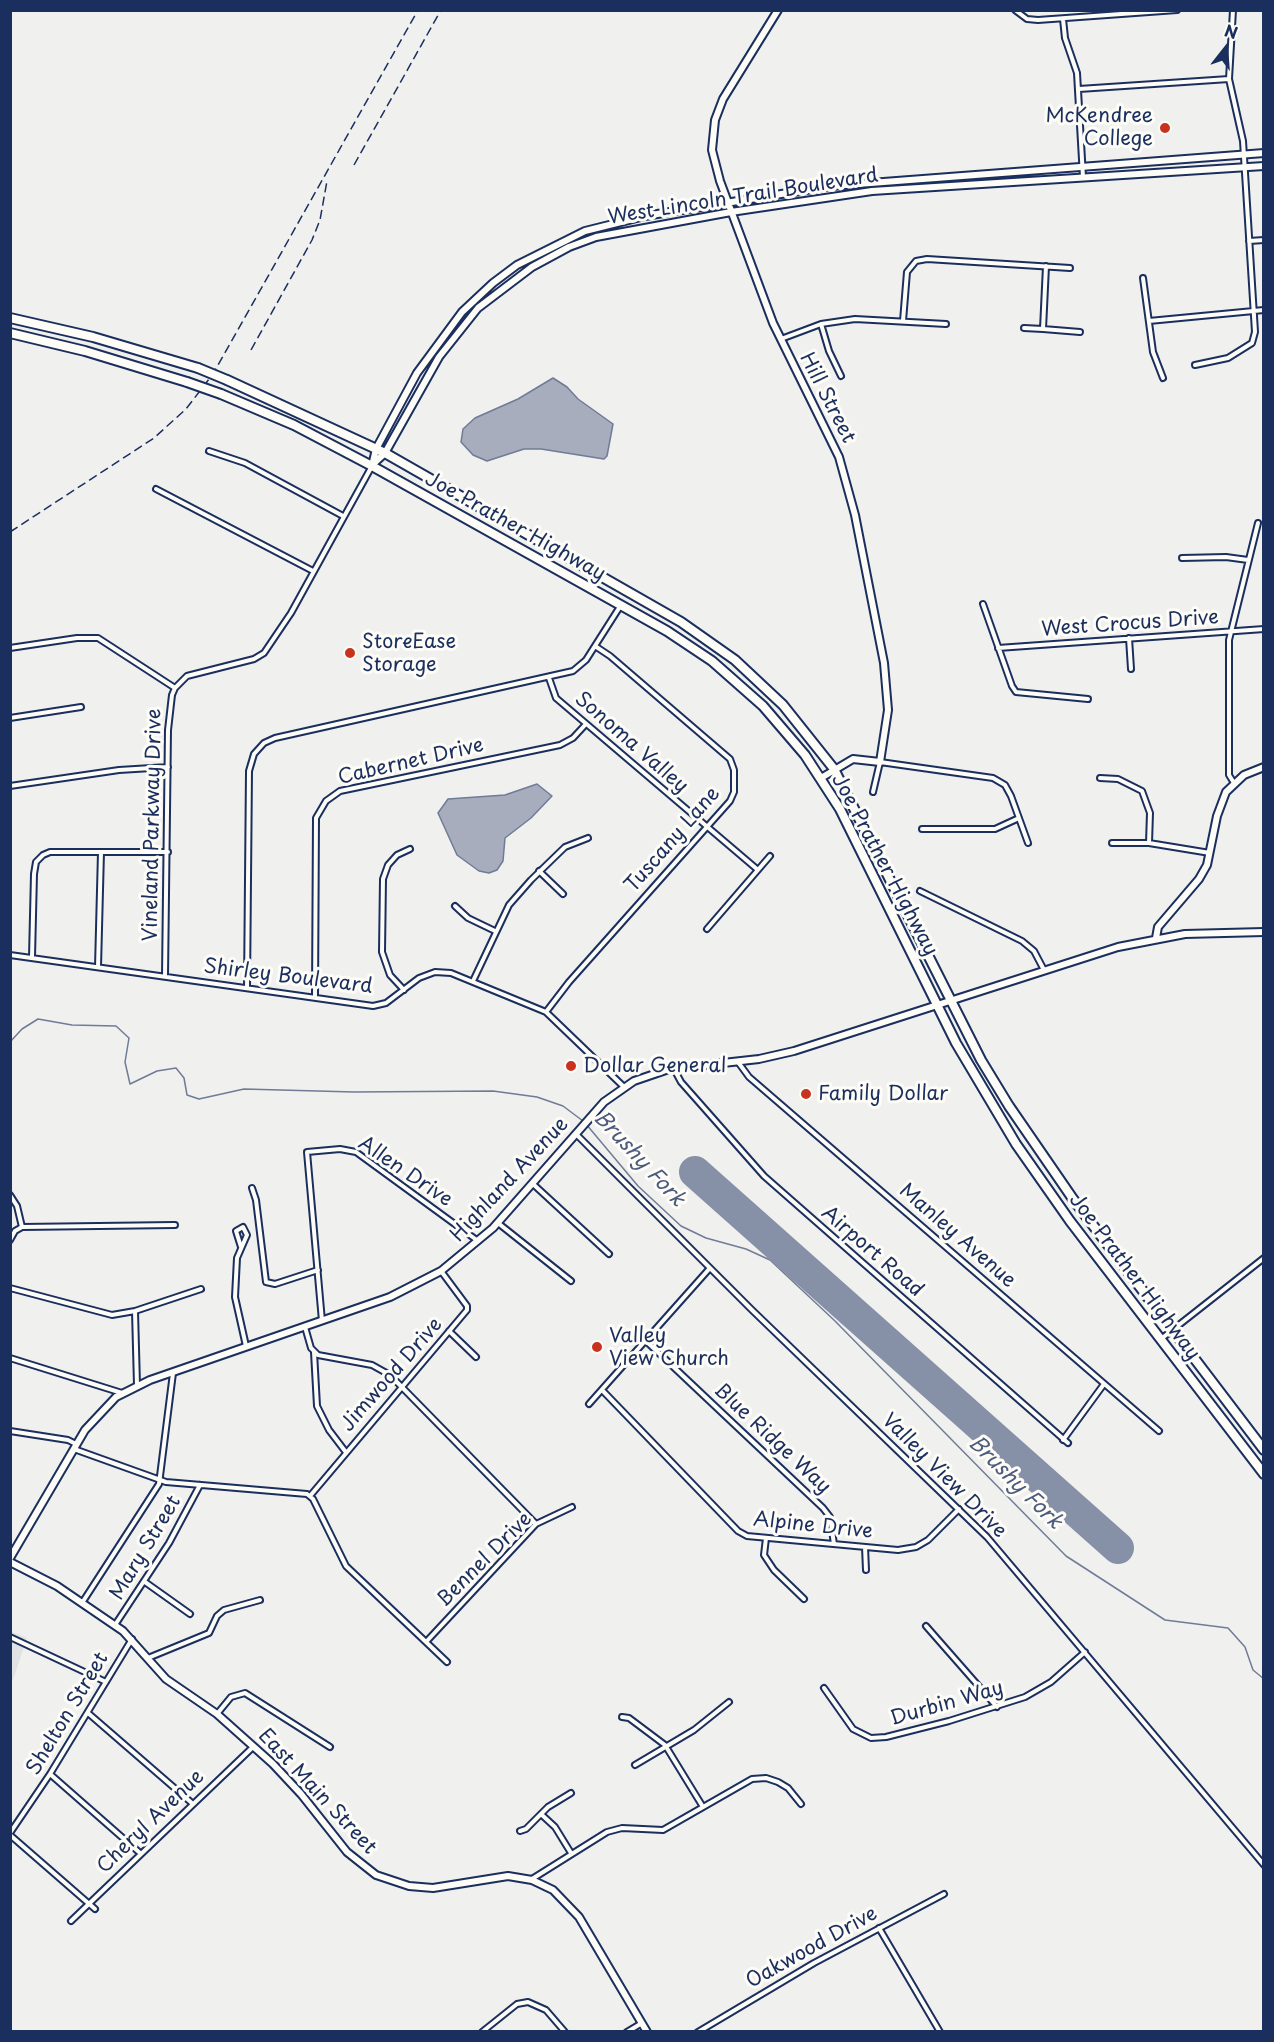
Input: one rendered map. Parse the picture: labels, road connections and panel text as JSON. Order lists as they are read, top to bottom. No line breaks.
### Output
{"streets":{"highway":["Joe Prather Highway"],"main road":["West Lincoln Trail Boulevard","Hill Street","Highland Avenue","East Main Street"],"street":["West Crocus Drive","Sonoma Valley","Cabernet Drive","Vineland Parkway Drive","Tuscany Lane","Shirley Boulevard","Allen Drive","Manley Avenue","Airport Road","Jimwood Drive","Blue Ridge Way","Valley View Drive","Alpine Drive","Mary Street","Bennel Drive","Durbin Way","Shelton Street","Cheryl Avenue","Oakwood Drive"]},"crossings":[["West Lincoln Trail Boulevard","Hill Street"],["West Lincoln Trail Boulevard","Joe Prather Highway"],["West Lincoln Trail Boulevard","Vineland Parkway Drive"],["Joe Prather Highway","Vineland Parkway Drive"],["Joe Prather Highway","Highland Avenue"],["Sonoma Valley","Cabernet Drive"],["Sonoma Valley","Tuscany Lane"],["Cabernet Drive","Shirley Boulevard"],["Vineland Parkway Drive","Shirley Boulevard"],["Tuscany Lane","Shirley Boulevard"],["Shirley Boulevard","Highland Avenue"],["Allen Drive","Highland Avenue"],["Highland Avenue","Manley Avenue"],["Highland Avenue","Airport Road"],["Highland Avenue","Jimwood Drive"],["Highland Avenue","Valley View Drive"],["Highland Avenue","East Main Street"],["Blue Ridge Way","Alpine Drive"],["Valley View Drive","Alpine Drive"],["Valley View Drive","Durbin Way"],["Mary Street","East Main Street"],["Shelton Street","East Main Street"],["East Main Street","Cheryl Avenue"]],"water":["Brushy Fork"],"places":["McKendree College","StoreEase Storage","Dollar General","Family Dollar","Valley View Church"],"north":"top"}
